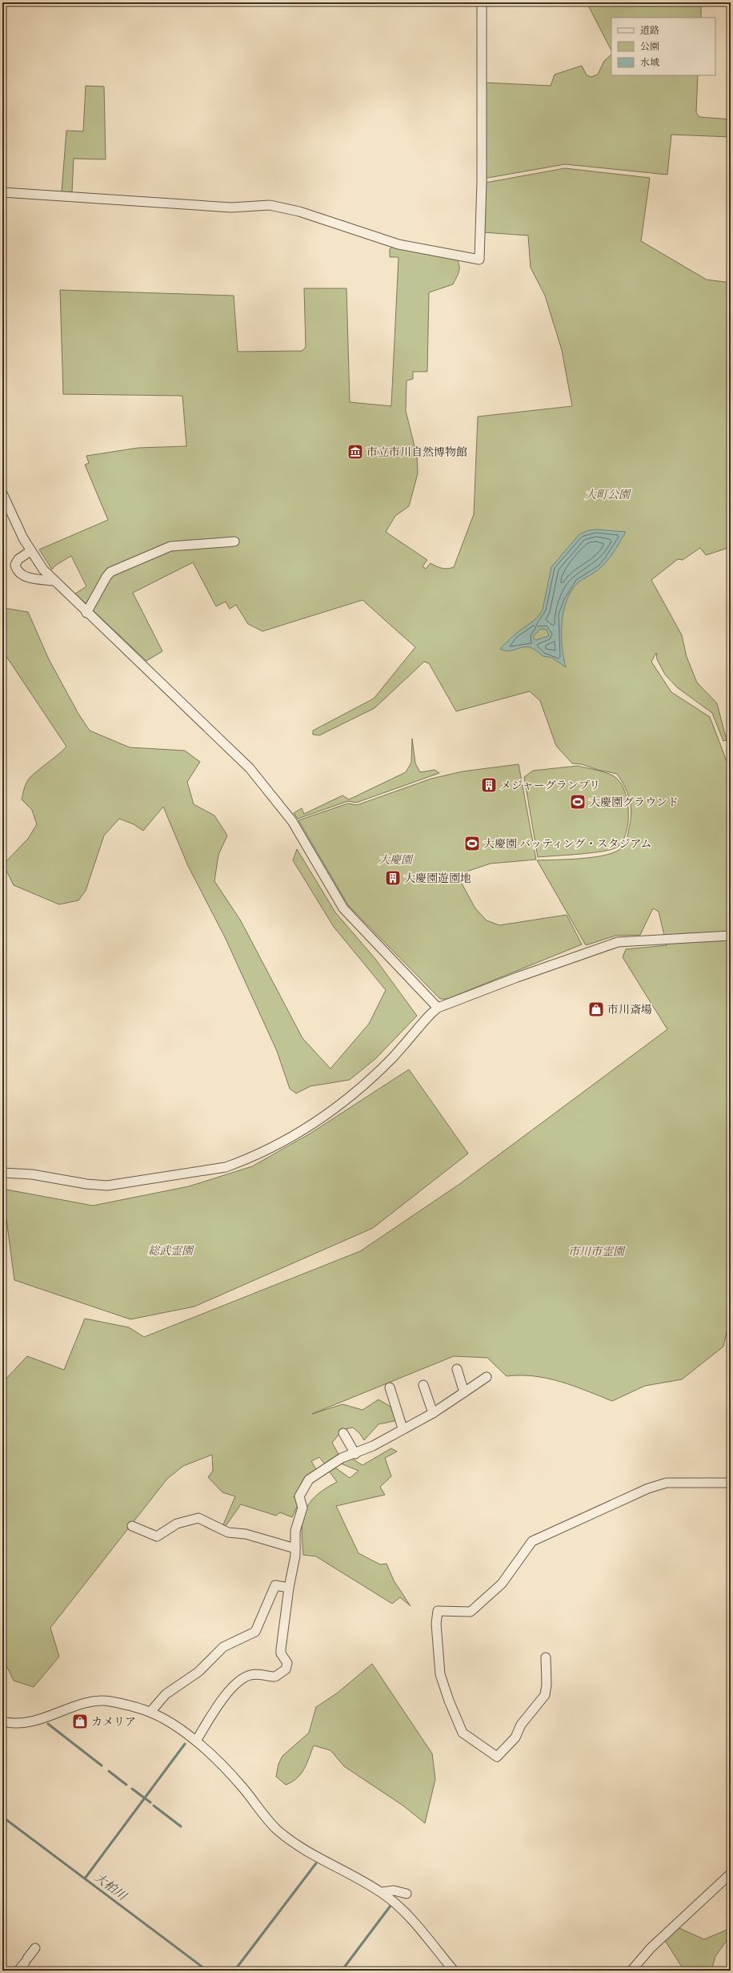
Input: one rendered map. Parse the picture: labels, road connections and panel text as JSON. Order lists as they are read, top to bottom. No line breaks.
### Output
{"water":["大柏川"],"parks":["大町公園","大慶園","総武霊園","市川市霊園"],"places":{"museum":["市立市川自然博物館"],"building":["メジャーグランプリ","大慶園遊園地"],"sports":["大慶園グラウンド","大慶園 バッティング・スタジアム"],"shop":["市川斎場","カメリア"]},"legend":["道路","公園","水域"]}
